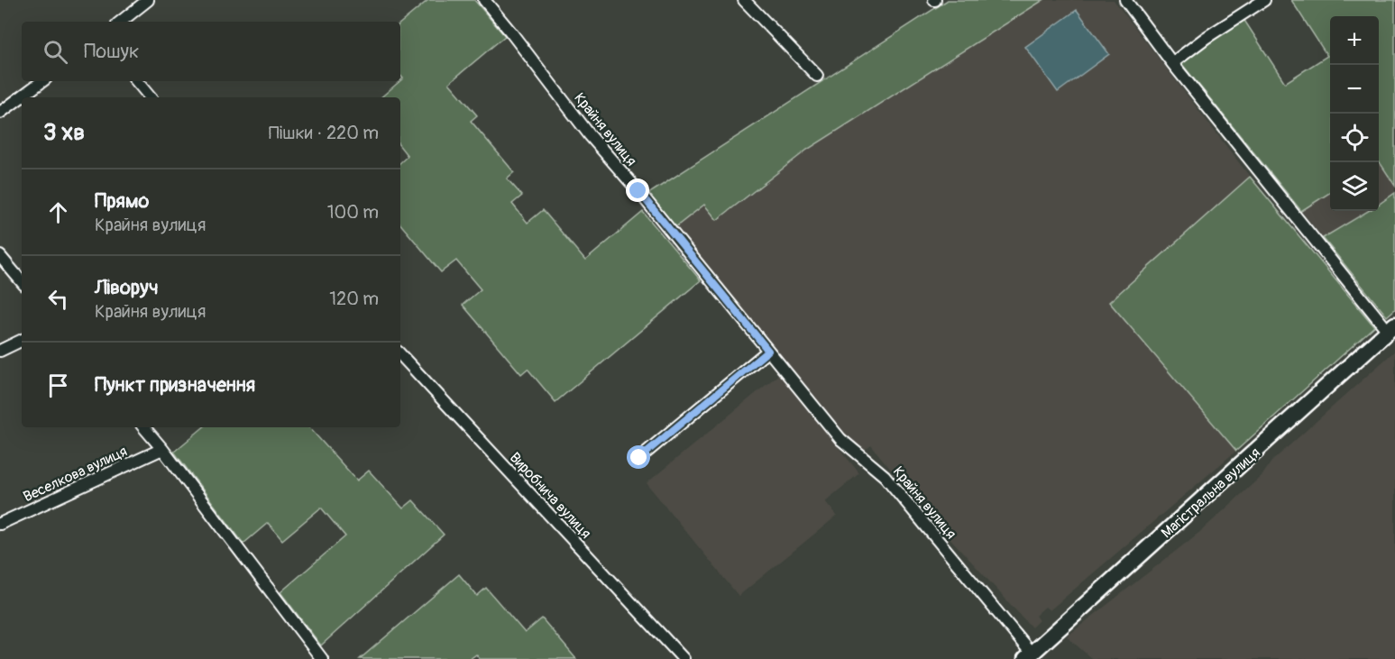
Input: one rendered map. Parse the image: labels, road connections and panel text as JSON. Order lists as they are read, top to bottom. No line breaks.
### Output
{"streets":{"street":["Крайня вулиця","Веселкова вулиця","Магістральна вулиця","Виробнича вулиця"]},"crossings":[["Крайня вулиця","Магістральна вулиця"]],"page":{"map_buttons":["+","−"],"search":"Пошук","heading":["3 хв","Пішки · 220 m"],"list":[["Прямо","Крайня вулиця","100 m"],["Ліворуч","Крайня вулиця","120 m"],"Пункт призначення"]}}
